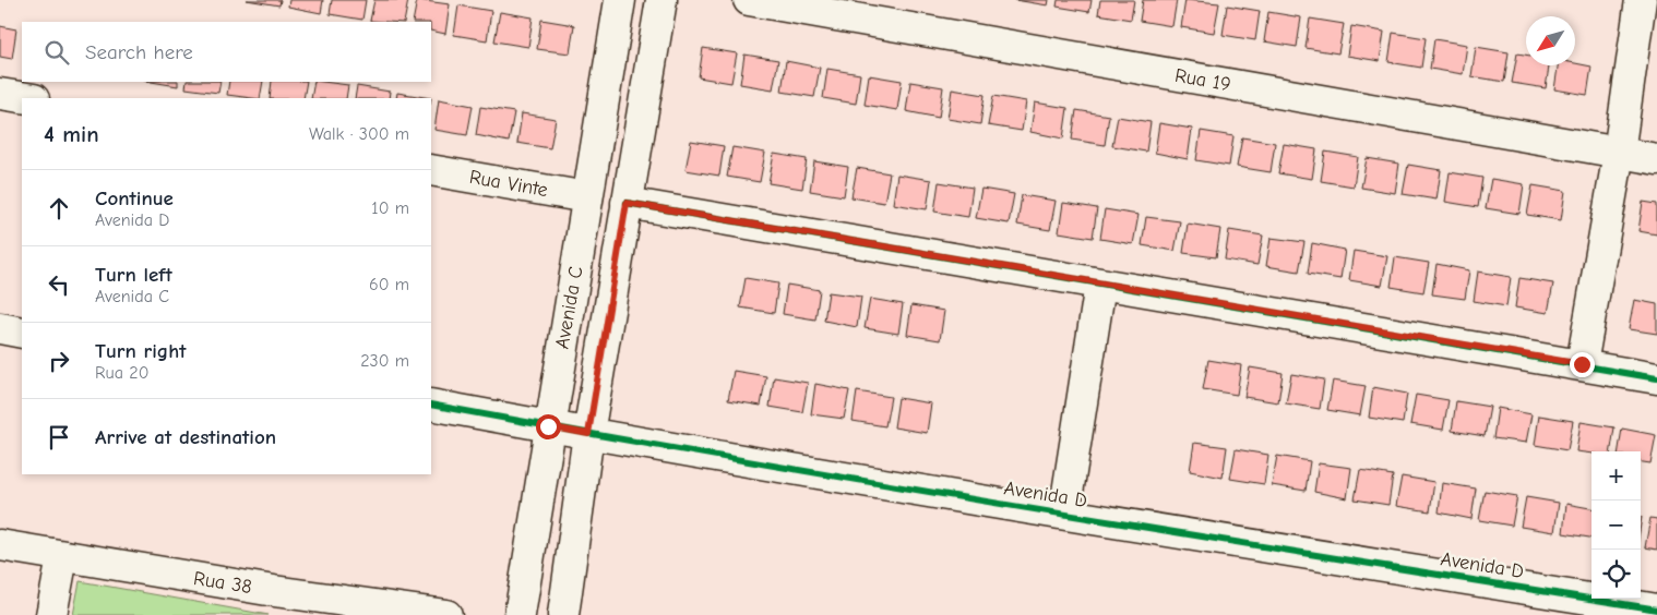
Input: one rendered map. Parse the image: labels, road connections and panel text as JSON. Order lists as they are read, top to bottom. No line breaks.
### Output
{"streets":{"street":["Rua 19","Rua Vinte","Avenida C","Avenida D","Rua 38"]},"crossings":[["Rua Vinte","Avenida C"],["Avenida C","Avenida D"]],"north":"bottom left","page":{"search":"Search here","heading":["4 min","Walk · 300 m"],"list":[["Continue","Avenida D","10 m"],["Turn left","Avenida C","60 m"],["Turn right","Rua 20","230 m"],"Arrive at destination"],"map_buttons":["+","−"]}}
